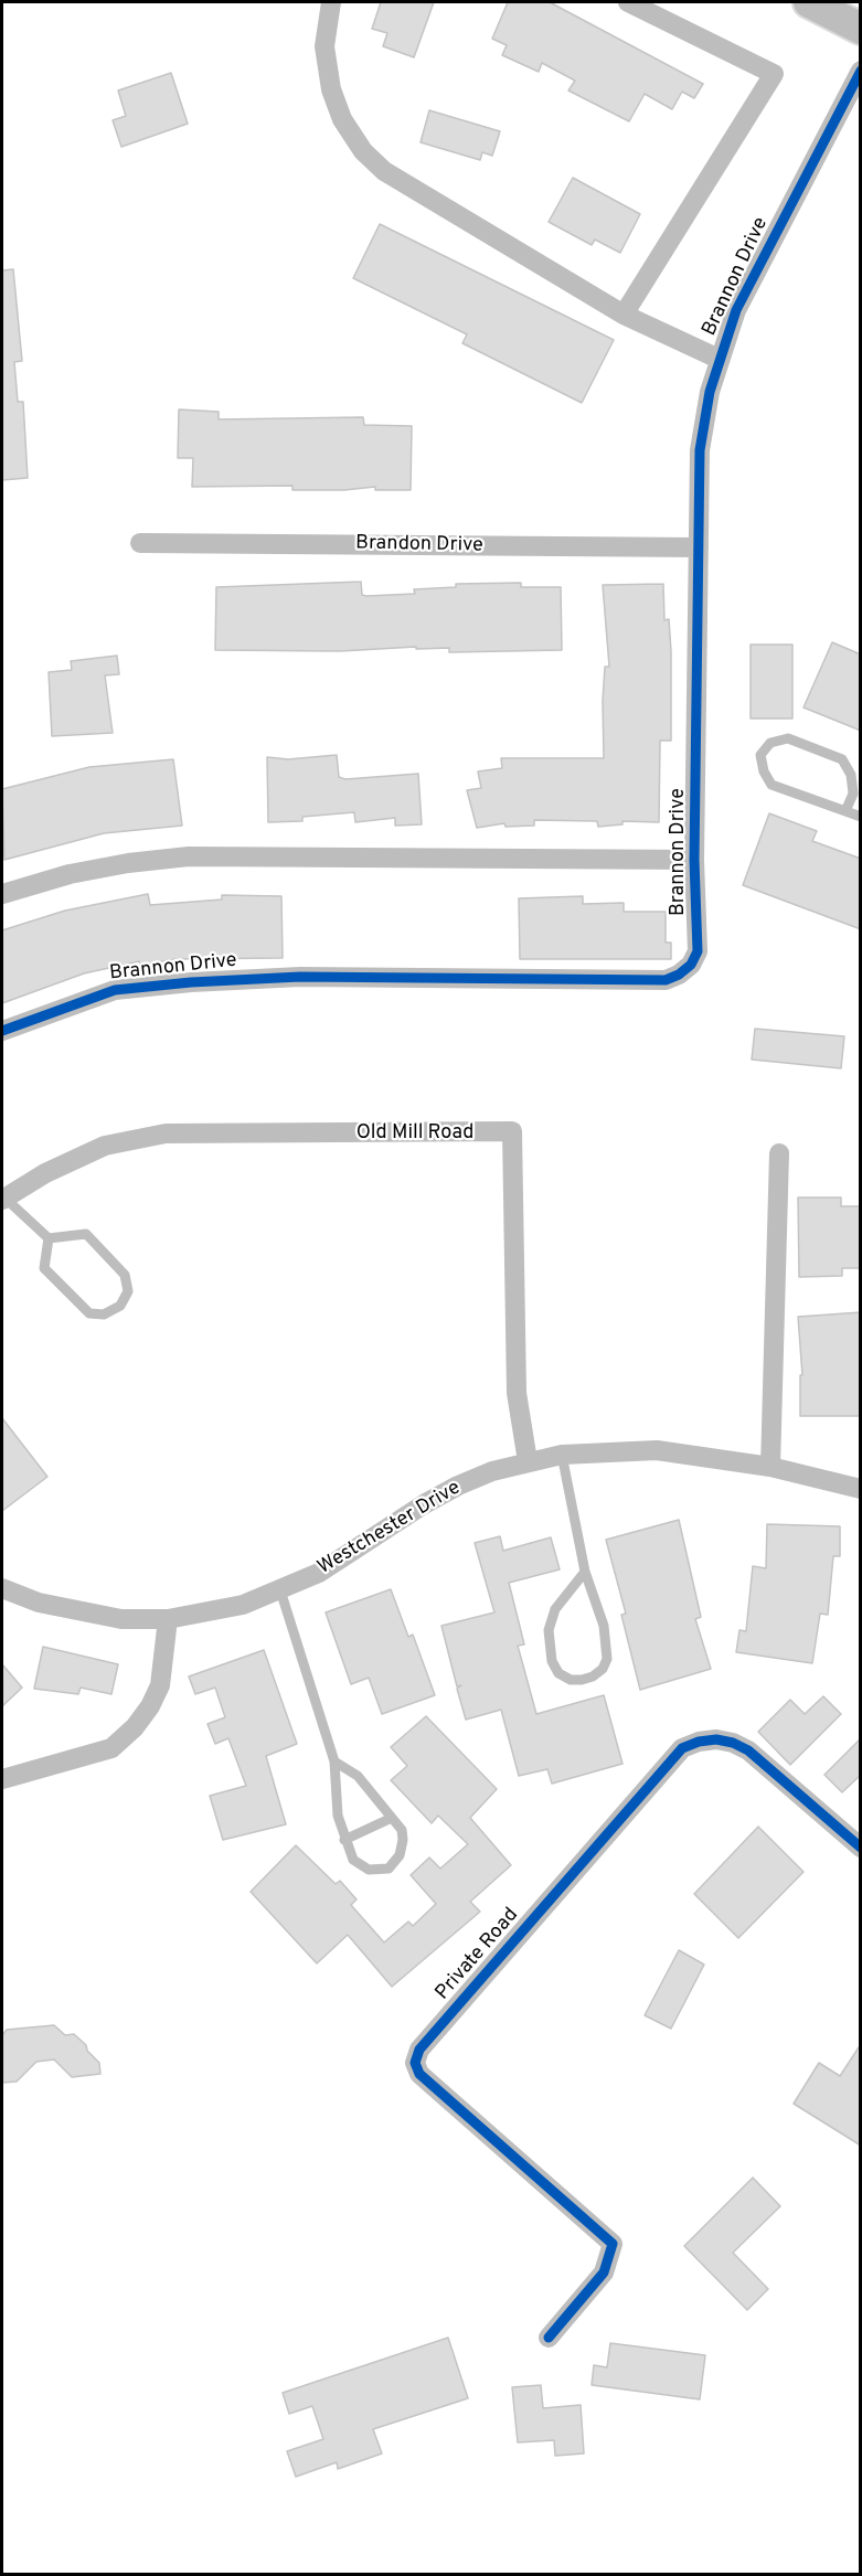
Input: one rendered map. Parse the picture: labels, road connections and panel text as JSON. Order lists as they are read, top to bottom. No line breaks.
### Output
{"streets":{"street":["Brannon Drive","Brandon Drive","Old Mill Road","Westchester Drive","Private Road"]},"crossings":[["Brannon Drive","Brandon Drive"],["Old Mill Road","Westchester Drive"]]}
